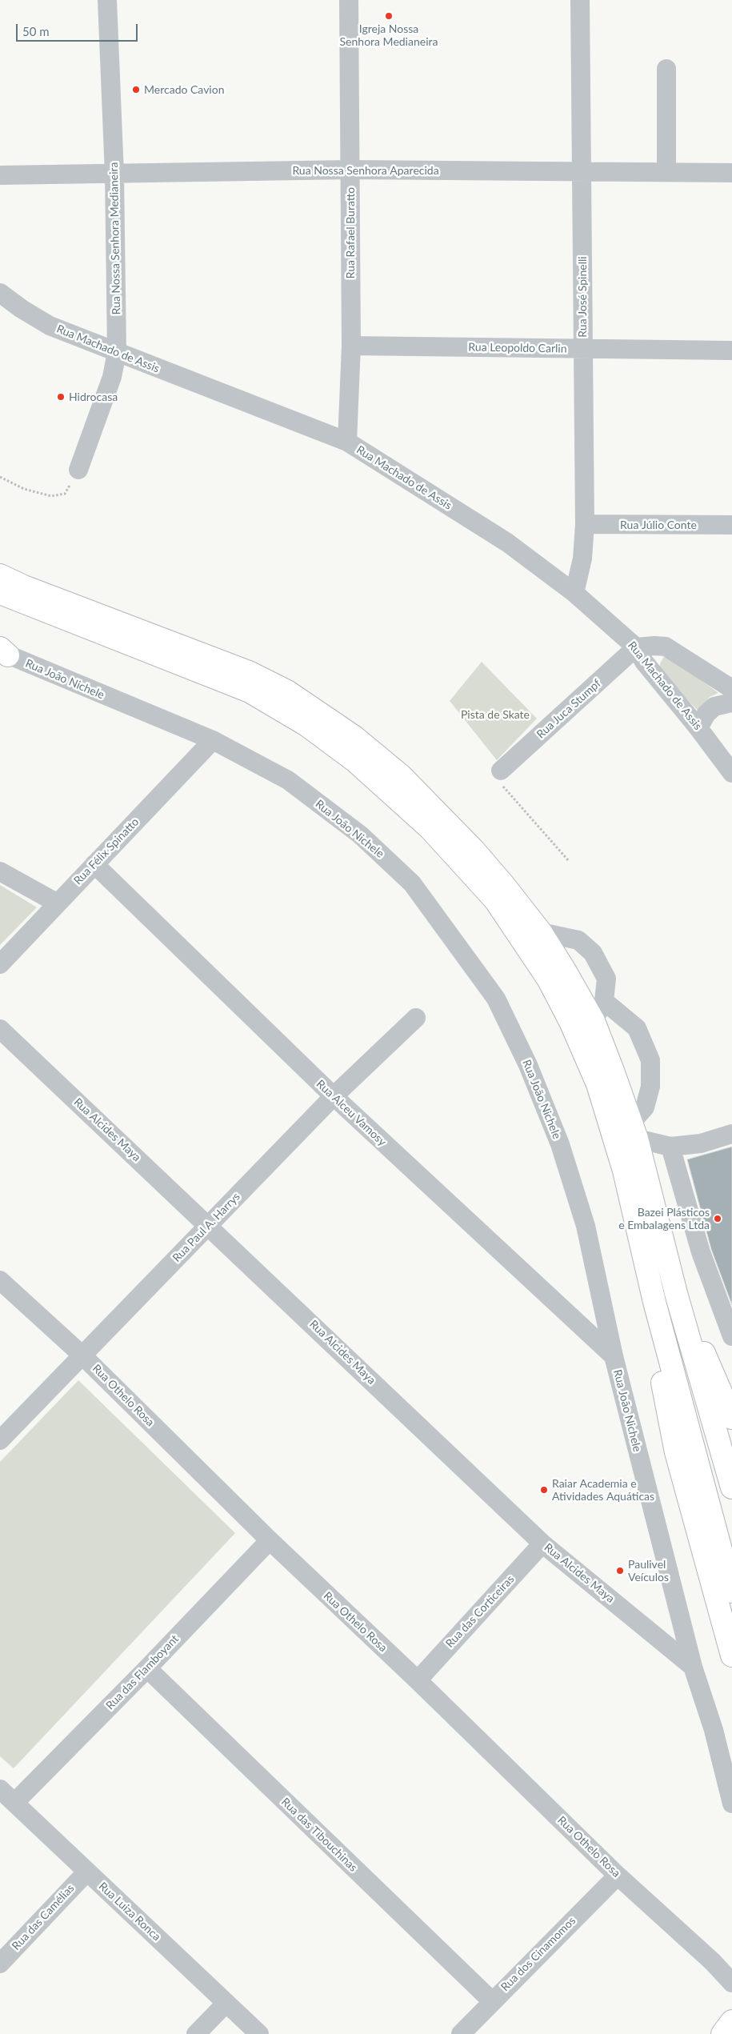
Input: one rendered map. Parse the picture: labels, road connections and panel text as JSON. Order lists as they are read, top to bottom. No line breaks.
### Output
{"streets":{"street":["Rua Nossa Senhora Aparecida","Rua Rafael Buratto","Rua Nossa Senhora Medianeira","Rua José Spinelli","Rua Leopoldo Carlin","Rua Machado de Assis","Rua Júlio Conte","Rua João Nichele","Rua Juca Stumpf","Rua Félix Spinatto","Rua Alceu Vamosy","Rua Alcides Maya","Rua Paul A. Harrys","Rua Othelo Rosa","Rua das Corticeiras","Rua das Flamboyant","Rua das Tibouchinas","Rua Luiza Ronca","Rua das Camélias","Rua dos Cinamomos"]},"crossings":[["Rua Nossa Senhora Aparecida","Rua Rafael Buratto"],["Rua Nossa Senhora Aparecida","Rua Nossa Senhora Medianeira"],["Rua Nossa Senhora Aparecida","Rua José Spinelli"],["Rua Rafael Buratto","Rua Leopoldo Carlin"],["Rua Rafael Buratto","Rua Machado de Assis"],["Rua Nossa Senhora Medianeira","Rua Machado de Assis"],["Rua José Spinelli","Rua Leopoldo Carlin"],["Rua José Spinelli","Rua Machado de Assis"],["Rua José Spinelli","Rua Júlio Conte"],["Rua Machado de Assis","Rua Juca Stumpf"],["Rua João Nichele","Rua Félix Spinatto"],["Rua João Nichele","Rua Alceu Vamosy"],["Rua João Nichele","Rua Alcides Maya"],["Rua Félix Spinatto","Rua Alceu Vamosy"],["Rua Alceu Vamosy","Rua Paul A. Harrys"],["Rua Alcides Maya","Rua Paul A. Harrys"],["Rua Alcides Maya","Rua das Corticeiras"],["Rua Paul A. Harrys","Rua Othelo Rosa"],["Rua Othelo Rosa","Rua das Corticeiras"],["Rua Othelo Rosa","Rua das Flamboyant"],["Rua Othelo Rosa","Rua dos Cinamomos"],["Rua das Flamboyant","Rua das Tibouchinas"],["Rua das Flamboyant","Rua Luiza Ronca"],["Rua das Tibouchinas","Rua dos Cinamomos"],["Rua Luiza Ronca","Rua das Camélias"]],"parks":["Pista de Skate"],"places":["Igreja Nossa Senhora Medianeira","Mercado Cavion","Hidrocasa","Bazei Plásticos e Embalagens Ltda","Raiar Academia e Atividades Aquáticas","Paulivel Veículos"],"scale_bar":"50 m"}
